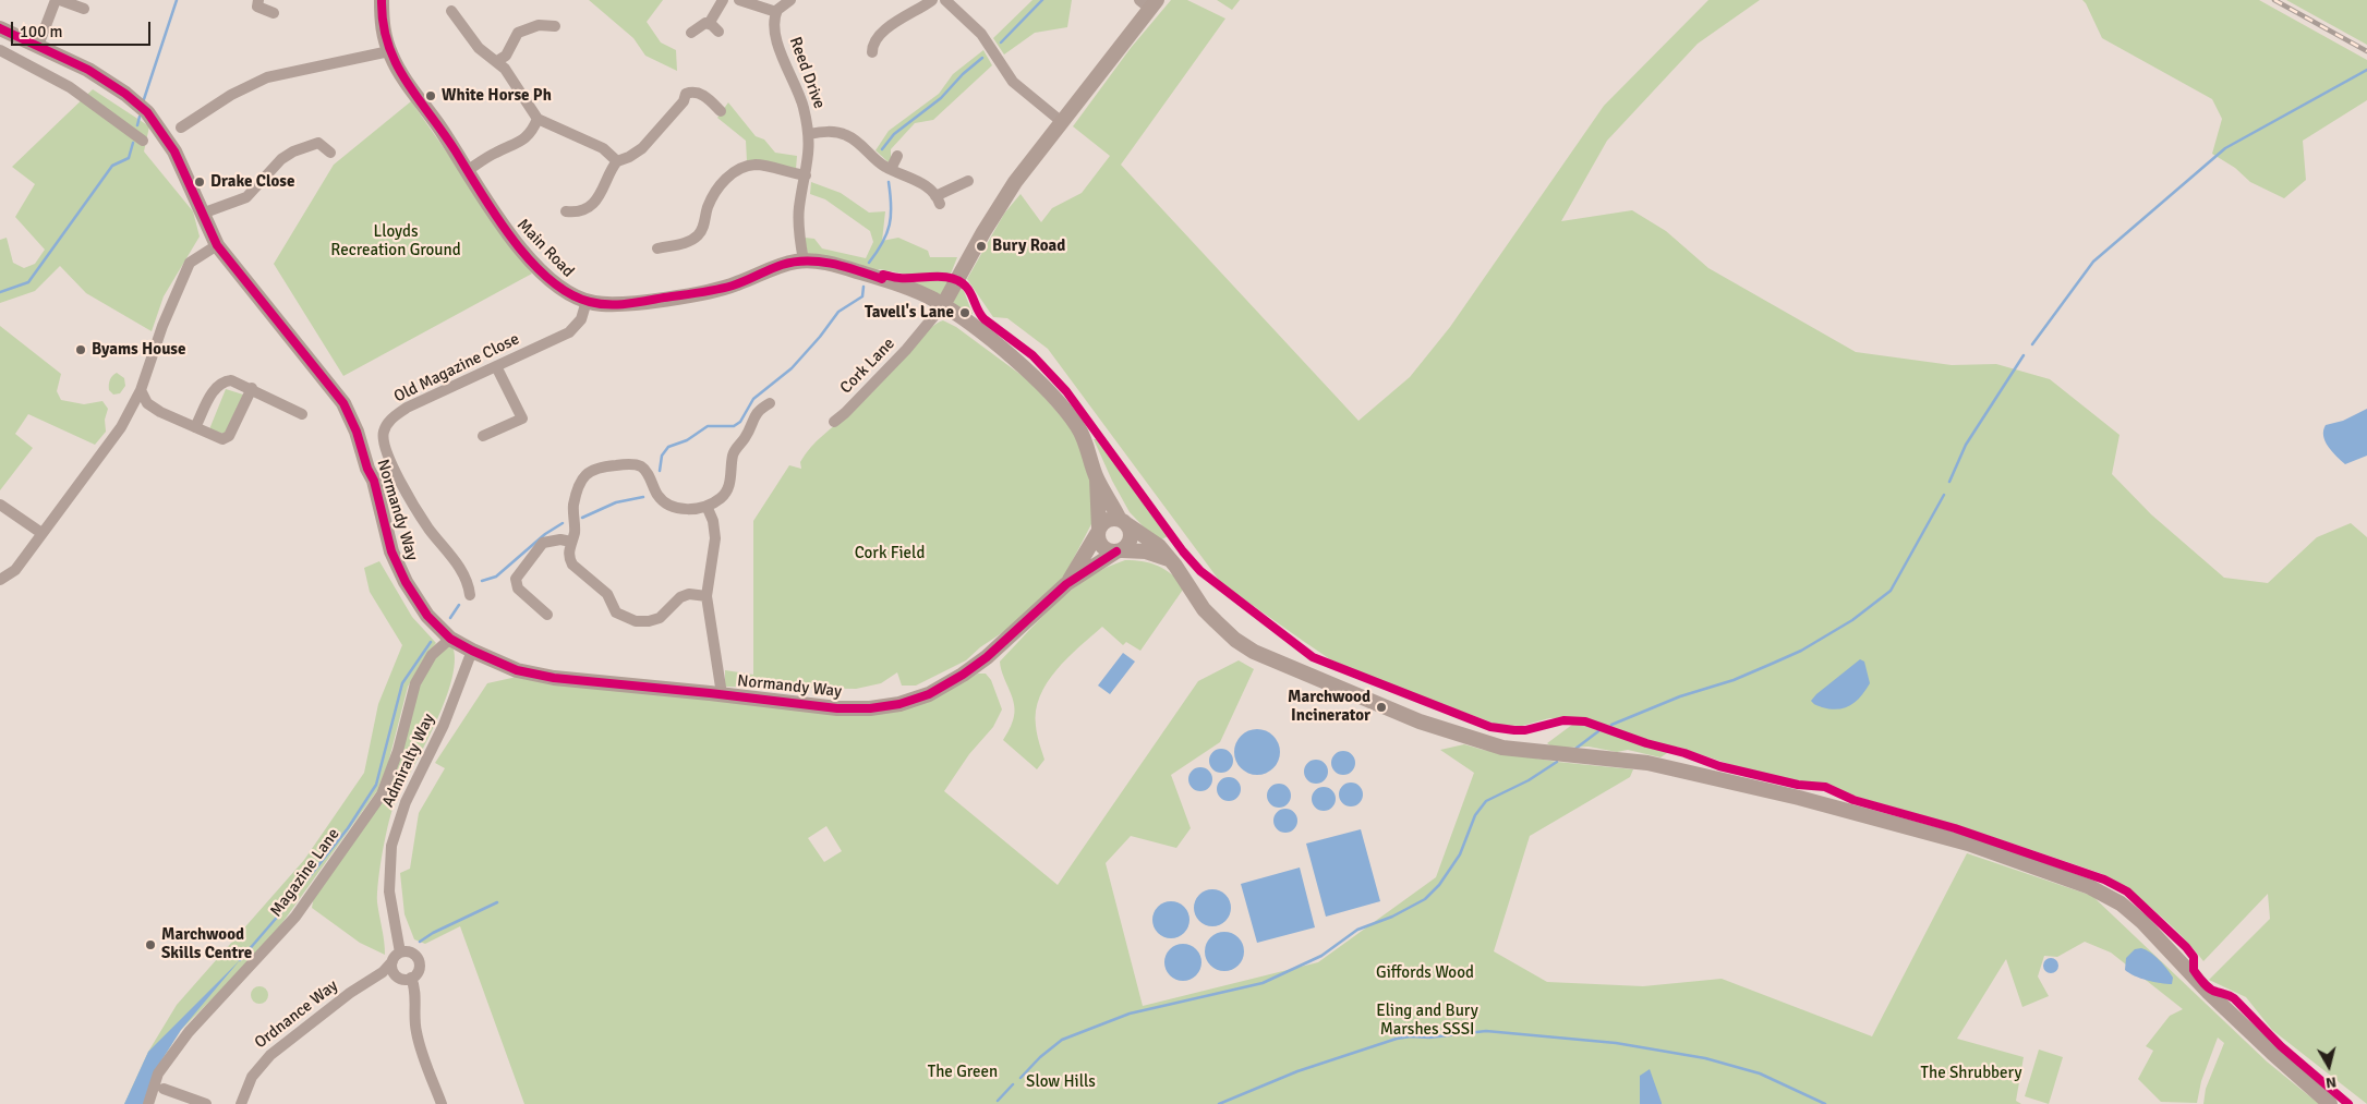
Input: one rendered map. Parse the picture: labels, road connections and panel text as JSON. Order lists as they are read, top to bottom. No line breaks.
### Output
{"streets":{"street":["Reed Drive","Main Road","Cork Lane","Old Magazine Close","Normandy Way","Admiralty Way","Magazine Lane","Ordnance Way"]},"crossings":[["Reed Drive","Main Road"],["Main Road","Cork Lane"],["Main Road","Old Magazine Close"],["Normandy Way","Admiralty Way"],["Normandy Way","Magazine Lane"],["Admiralty Way","Ordnance Way"]],"parks":["Lloyds Recreation Ground","Cork Field","Giffords Wood","Eling and Bury Marshes SSSI","The Green","The Shrubbery","Slow Hills"],"places":["White Horse Ph","Drake Close","Bury Road","Tavell's Lane","Byams House","Marchwood Incinerator","Marchwood Skills Centre"],"scale_bar":"100 m","north":"bottom"}
